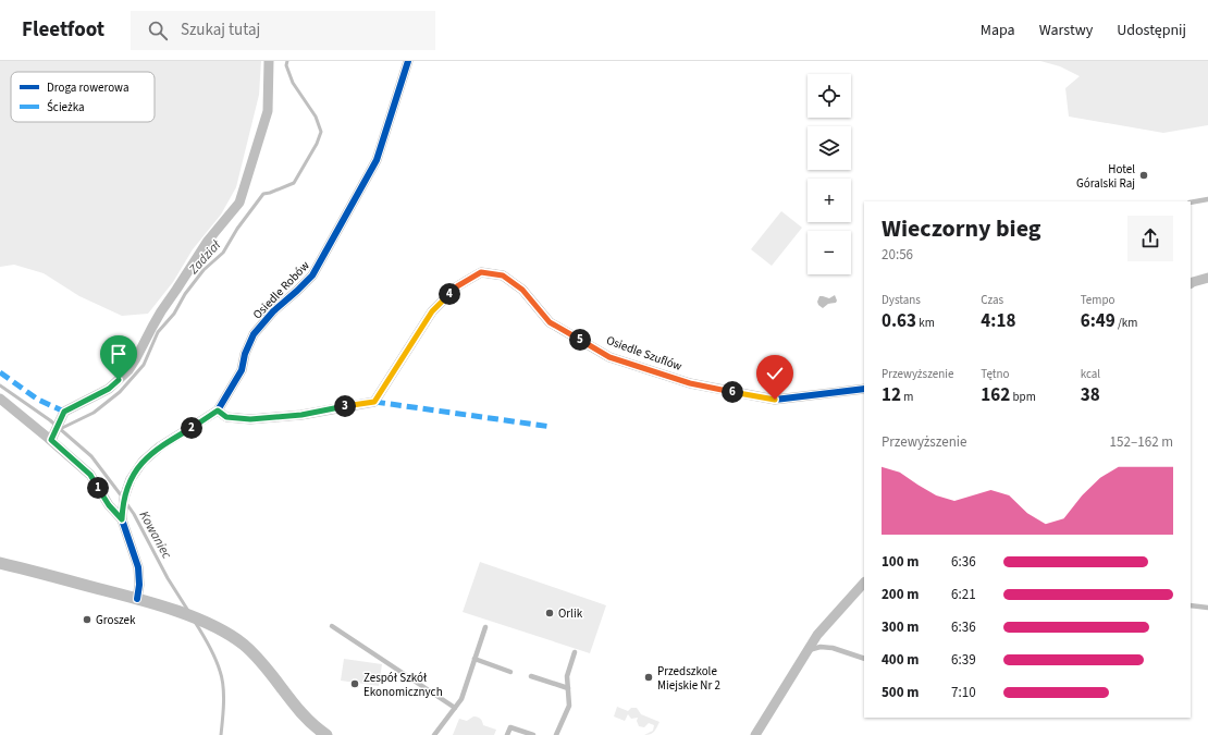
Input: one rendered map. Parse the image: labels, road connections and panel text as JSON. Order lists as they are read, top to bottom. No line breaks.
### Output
{"streets":{"street":["Osiedle Robów","Osiedle Szuflów"]},"crossings":[["Osiedle Robów","Osiedle Szuflów"]],"water":["Zadział","Kowaniec"],"places":["Hotel Góralski Raj","Orlik","Groszek","Przedszkole Miejskie Nr 2","Zespół Szkół Ekonomicznych"],"legend":["Droga rowerowa","Ścieżka"],"page":{"header":"Fleetfoot","search":"Szukaj tutaj","nav":["Mapa","Warstwy","Udostępnij"],"map_buttons":["+","−"],"heading":["Wieczorny bieg","20:56"],"stats":[["Dystans","0.63 km"],["Czas","4:18"],["Tempo","6:49 /km"],["Przewyższenie","12 m"],["Tętno","162 bpm"],["kcal","38"]],"pins":["4","5","6","3","2","1"],"chart":["Przewyższenie","152–162 m"],"list":[{"name":"100 m","note":"6:36"},{"name":"200 m","note":"6:21"},{"name":"300 m","note":"6:36"},{"name":"400 m","note":"6:39"},{"name":"500 m","note":"7:10"}]}}
